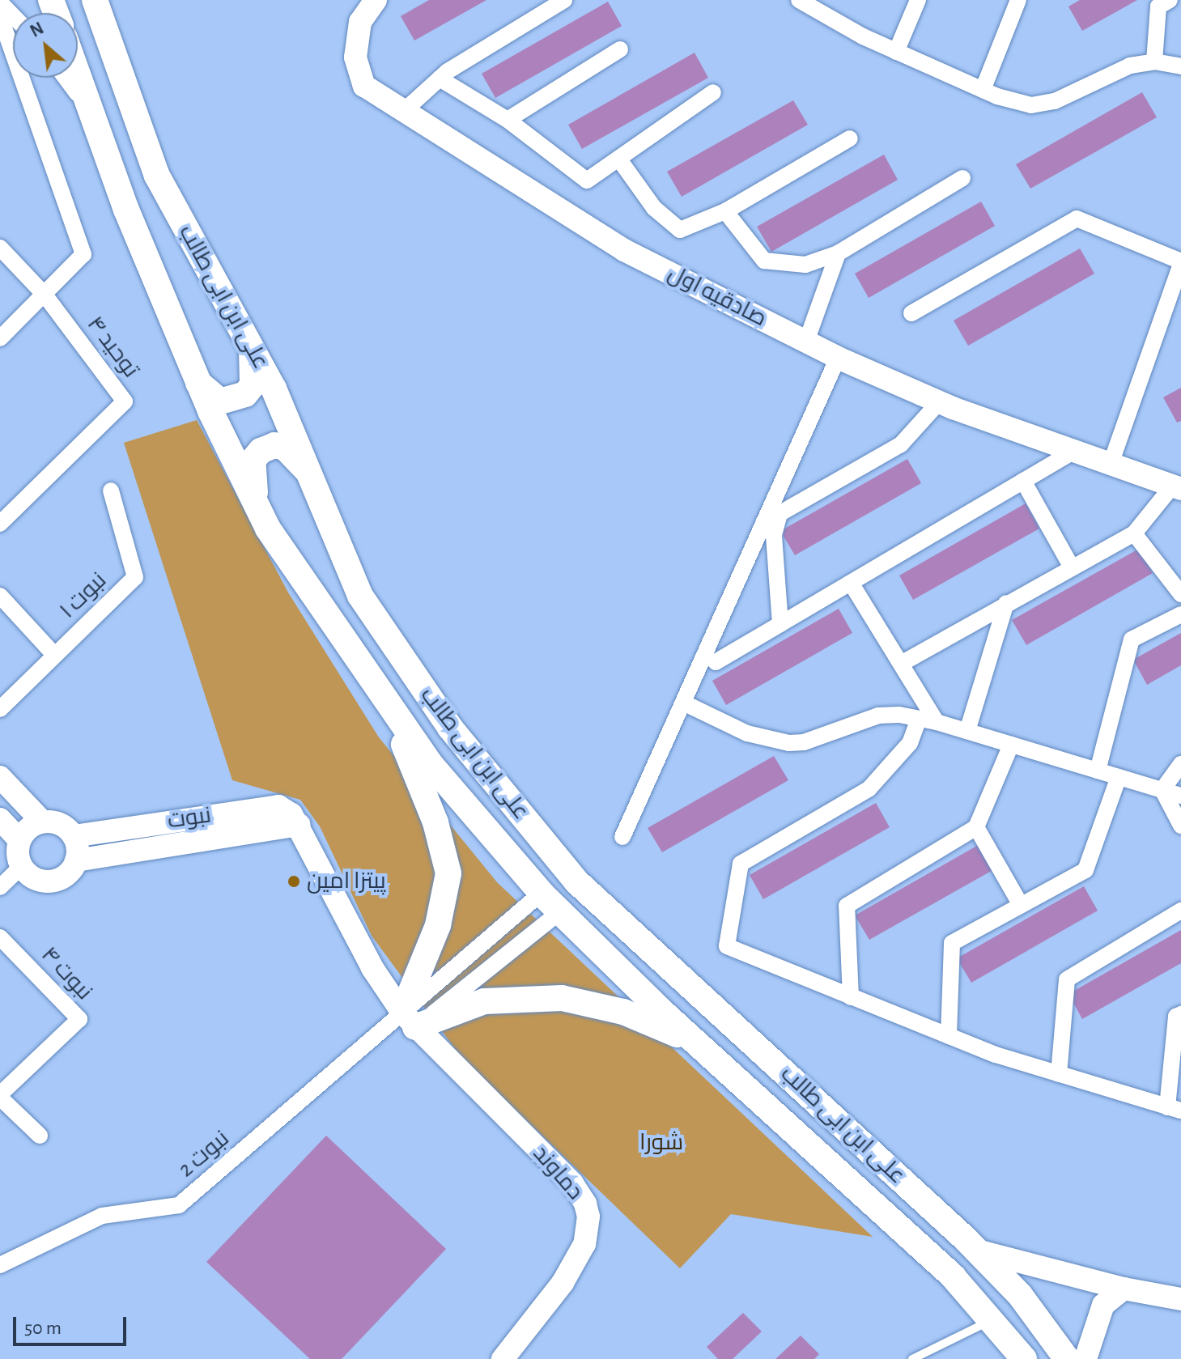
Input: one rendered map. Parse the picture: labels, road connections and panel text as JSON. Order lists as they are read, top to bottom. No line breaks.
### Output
{"streets":{"main road":["صادقیه اول","علی ابن ابی طالب","نبوت","دماوند"],"street":["توحید ۴","نبوت ۱","نبوت ۴","نبوت 2"]},"crossings":[["نبوت","نبوت 2"],["نبوت","دماوند"],["نبوت 2","دماوند"]],"parks":["شورا"],"places":["پیتزا امین"],"scale_bar":"50 m","north":"top left"}
